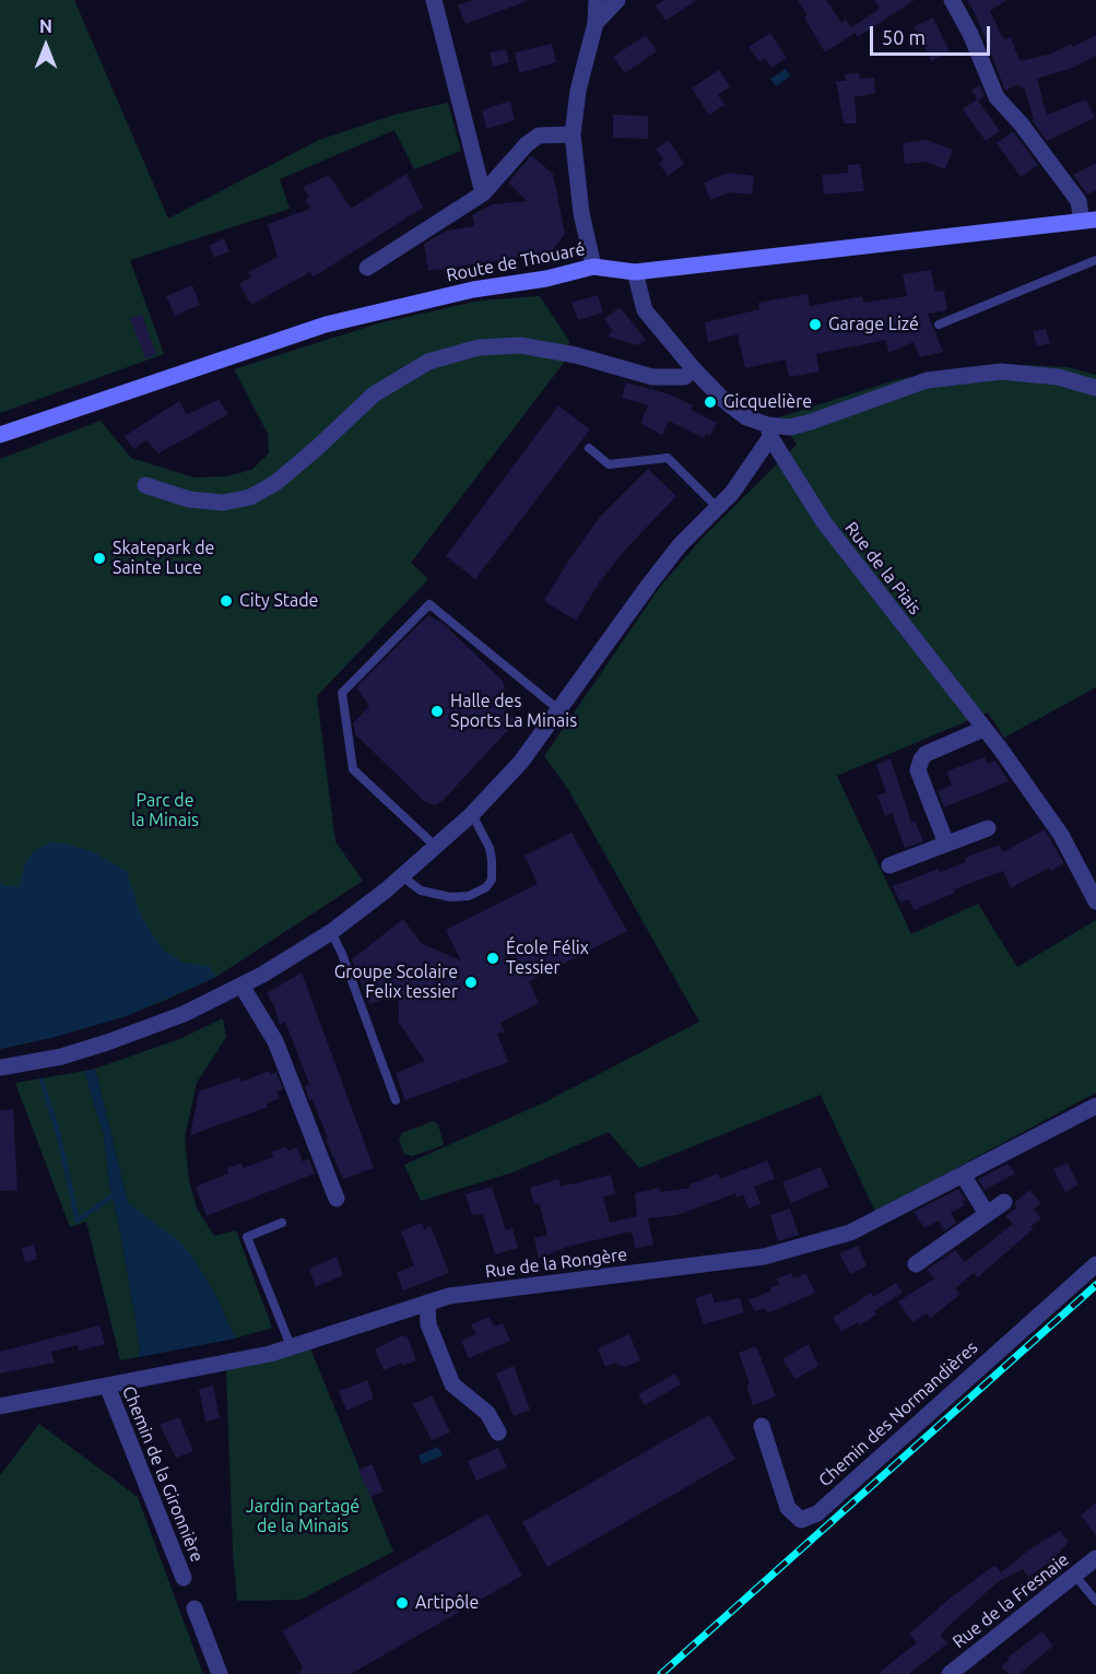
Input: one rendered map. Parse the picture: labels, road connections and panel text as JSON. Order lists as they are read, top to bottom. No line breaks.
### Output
{"streets":{"street":["Route de Thouaré","Rue de la Piais","Rue de la Rongère","Chemin des Normandières","Chemin de la Gironnière","Rue de la Fresnaie"]},"crossings":[["Rue de la Rongère","Chemin de la Gironnière"]],"parks":["Parc de la Minais","Jardin partagé de la Minais"],"places":["Garage Lizé","Gicquelière","Skatepark de Sainte Luce","City Stade","Halle des Sports La Minais","École Félix Tessier","Groupe Scolaire Felix tessier","Artipôle"],"scale_bar":"50 m","north":"top"}
